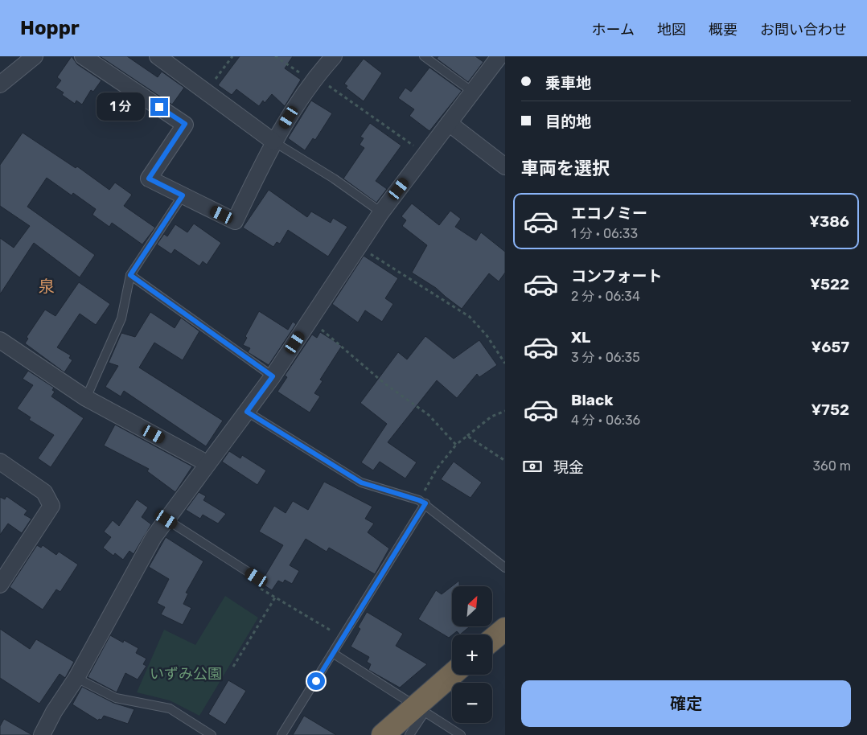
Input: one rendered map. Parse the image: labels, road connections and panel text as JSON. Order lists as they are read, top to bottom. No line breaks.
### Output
{"districts":["泉"],"parks":["いずみ公園"],"north":"top right","page":{"header":"Hoppr","nav":["ホーム","地図","概要","お問い合わせ"],"banner":["乗車地","目的地"],"bubble":"1 分","heading":"車両を選択","list":[{"name":"エコノミー","note":"1 分 · 06:33","value":"¥386"},{"name":"コンフォート","note":"2 分 · 06:34","value":"¥522"},{"name":"XL","note":"3 分 · 06:35","value":"¥657"},{"name":"Black","note":"4 分 · 06:36","value":"¥752"}],"pay":["現金","360 m"],"map_buttons":["+","−"],"buttons":"確定"}}
